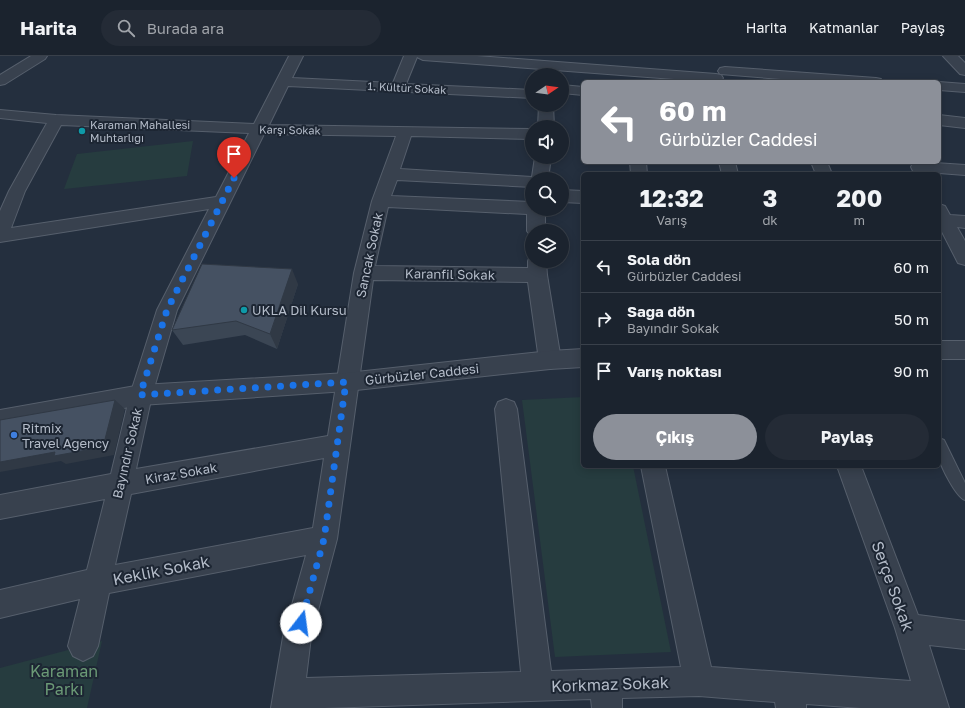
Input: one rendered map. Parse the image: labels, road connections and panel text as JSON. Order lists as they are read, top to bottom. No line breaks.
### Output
{"streets":{"street":["1. Kültür Sokak","Karşı Sokak","Sancak Sokak","Karanfil Sokak","Gürbüzler Caddesi","Bayındır Sokak","Kiraz Sokak","Keklik Sokak","Serçe Sokak","Korkmaz Sokak"]},"crossings":[["1. Kültür Sokak","Bayındır Sokak"],["Karşı Sokak","Sancak Sokak"],["Karşı Sokak","Bayındır Sokak"],["Sancak Sokak","Karanfil Sokak"],["Sancak Sokak","Gürbüzler Caddesi"],["Sancak Sokak","Kiraz Sokak"],["Sancak Sokak","Keklik Sokak"],["Sancak Sokak","Korkmaz Sokak"],["Gürbüzler Caddesi","Bayındır Sokak"],["Bayındır Sokak","Kiraz Sokak"],["Bayındır Sokak","Keklik Sokak"],["Serçe Sokak","Korkmaz Sokak"]],"parks":["Karaman Parkı"],"places":["Karaman Mahallesi Muhtarlığı","UKLA Dil Kursu","Ritmix Travel Agency"],"north":"right","page":{"header":"Harita","search":"Burada ara","nav":["Harita","Katmanlar","Paylaş"],"turn":["60 m","Gürbüzler Caddesi"],"eta":["12:32","Varış","3","dk","200","m"],"list":[{"name":"Sola dön","note":"Gürbüzler Caddesi","value":"60 m"},{"name":"Sağa dön","note":"Bayındır Sokak","value":"50 m"},{"name":"Varış noktası","value":"90 m"}],"buttons":["Çıkış","Paylaş"]}}
